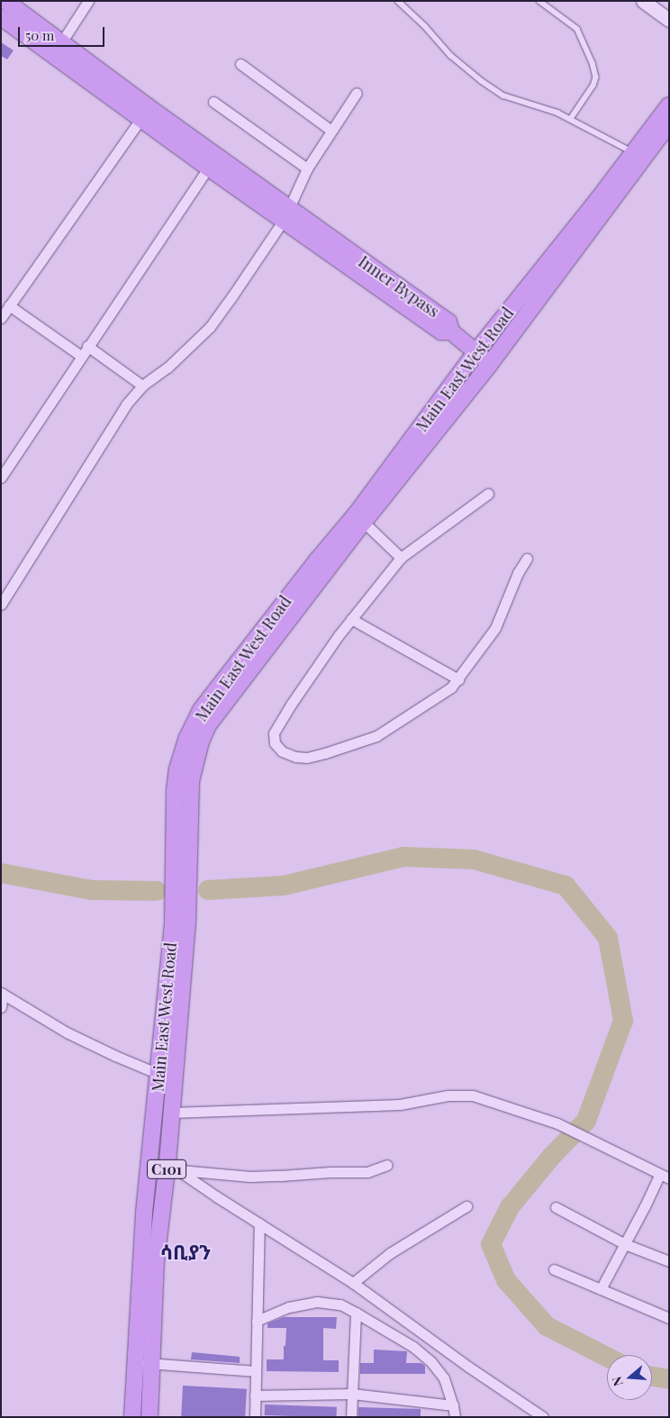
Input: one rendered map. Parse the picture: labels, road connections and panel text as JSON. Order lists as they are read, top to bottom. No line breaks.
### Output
{"streets":{"main road":["Inner Bypass","Main East West Road","C101"]},"crossings":[["Inner Bypass","Main East West Road"]],"districts":["ሳቢያን"],"scale_bar":"50 m","north":"left"}
